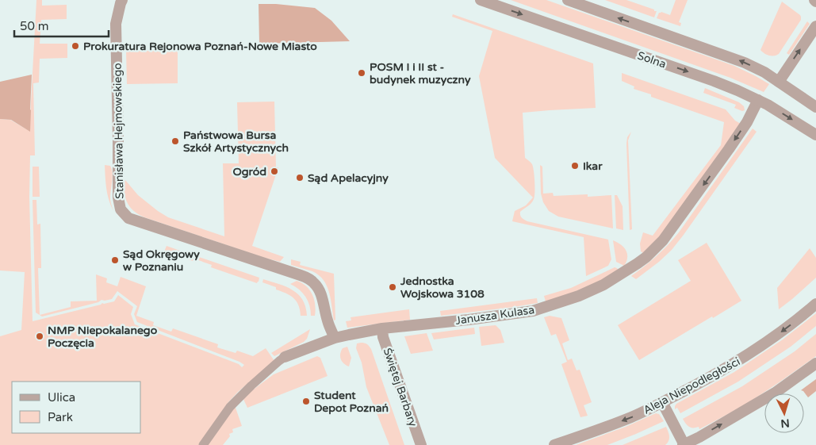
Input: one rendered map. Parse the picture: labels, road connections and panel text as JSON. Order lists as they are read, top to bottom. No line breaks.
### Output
{"streets":{"street":["Solna","Stanisława Hejmowskiego","Janusza Kulasa","Aleja Niepodległości","Świętej Barbary"]},"crossings":[["Solna","Janusza Kulasa"],["Stanisława Hejmowskiego","Janusza Kulasa"],["Janusza Kulasa","Świętej Barbary"]],"one_way":["Janusza Kulasa"],"places":["Prokuratura Rejonowa Poznań-Nowe Miasto","POSM I i II st - budynek muzyczny","Państwowa Bursa Szkół Artystycznych","Ikar","Ogród","Sąd Apelacyjny","Sąd Okręgowy w Poznaniu","Jednostka Wojskowa 3108","NMP Niepokalanego Poczęcia","Student Depot Poznań"],"legend":["Ulica","Park"],"scale_bar":"50 m","north":"bottom"}
